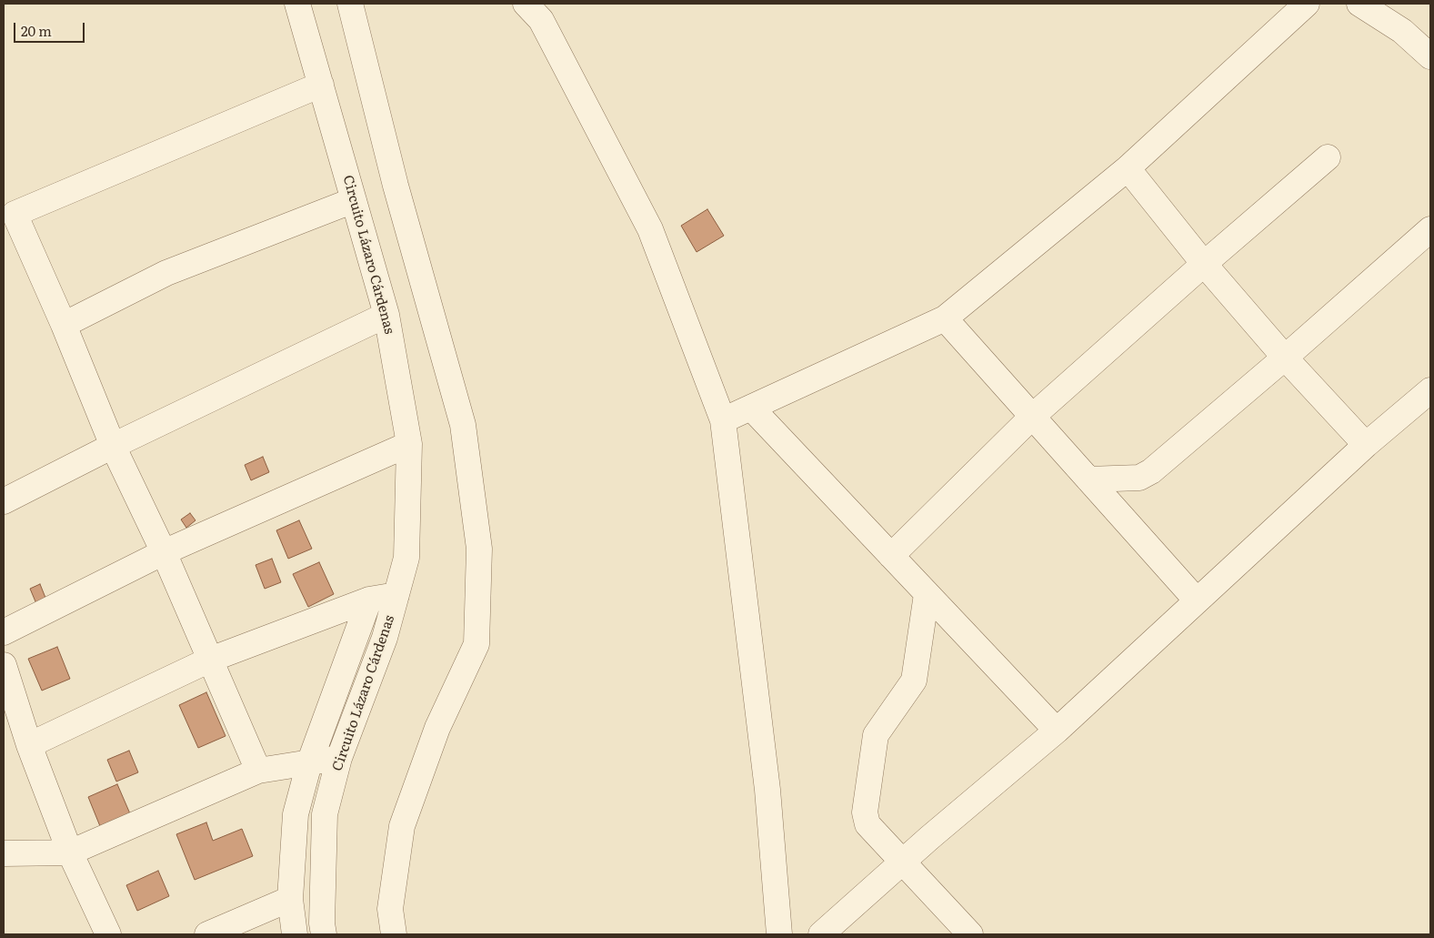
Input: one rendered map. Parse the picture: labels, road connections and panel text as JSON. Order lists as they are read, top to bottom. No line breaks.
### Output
{"streets":{"street":["Circuito Lázaro Cárdenas"]},"scale_bar":"20 m"}
